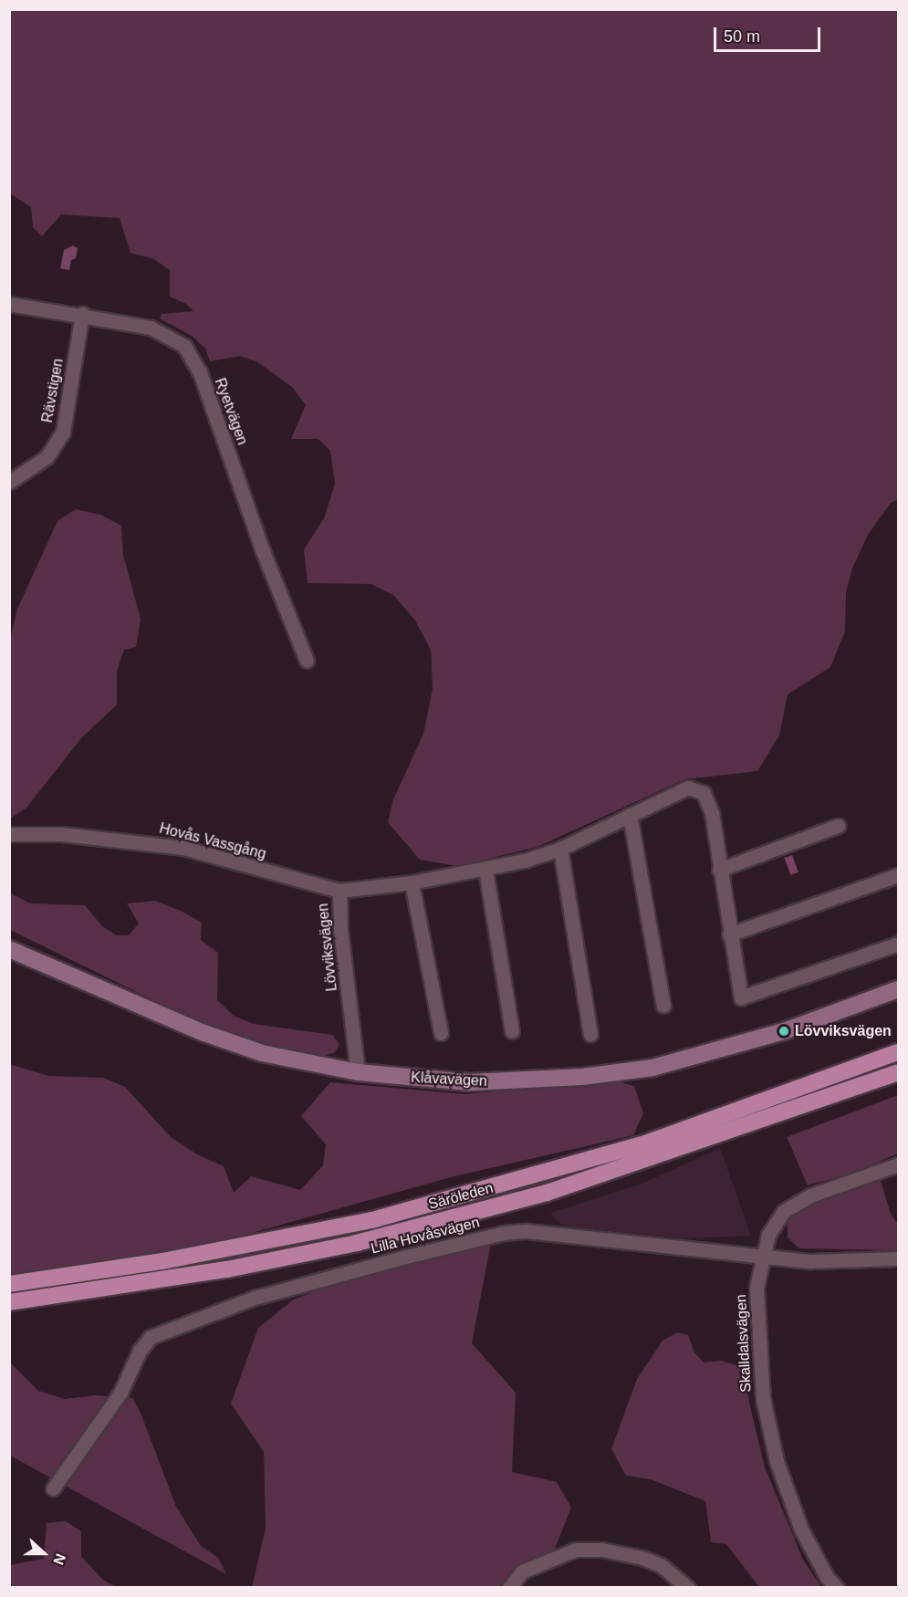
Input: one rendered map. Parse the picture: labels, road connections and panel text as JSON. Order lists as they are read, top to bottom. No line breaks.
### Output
{"streets":{"main road":["Säröleden"],"street":["Rävstigen","Ryetvägen","Hovås Vassgång","Lövviksvägen","Klåvavägen","Lilla Hovåsvägen","Skalldalsvägen"]},"crossings":[["Rävstigen","Ryetvägen"],["Hovås Vassgång","Lövviksvägen"],["Lövviksvägen","Klåvavägen"],["Lilla Hovåsvägen","Skalldalsvägen"]],"places":["Lövviksvägen"],"scale_bar":"50 m","north":"right"}
